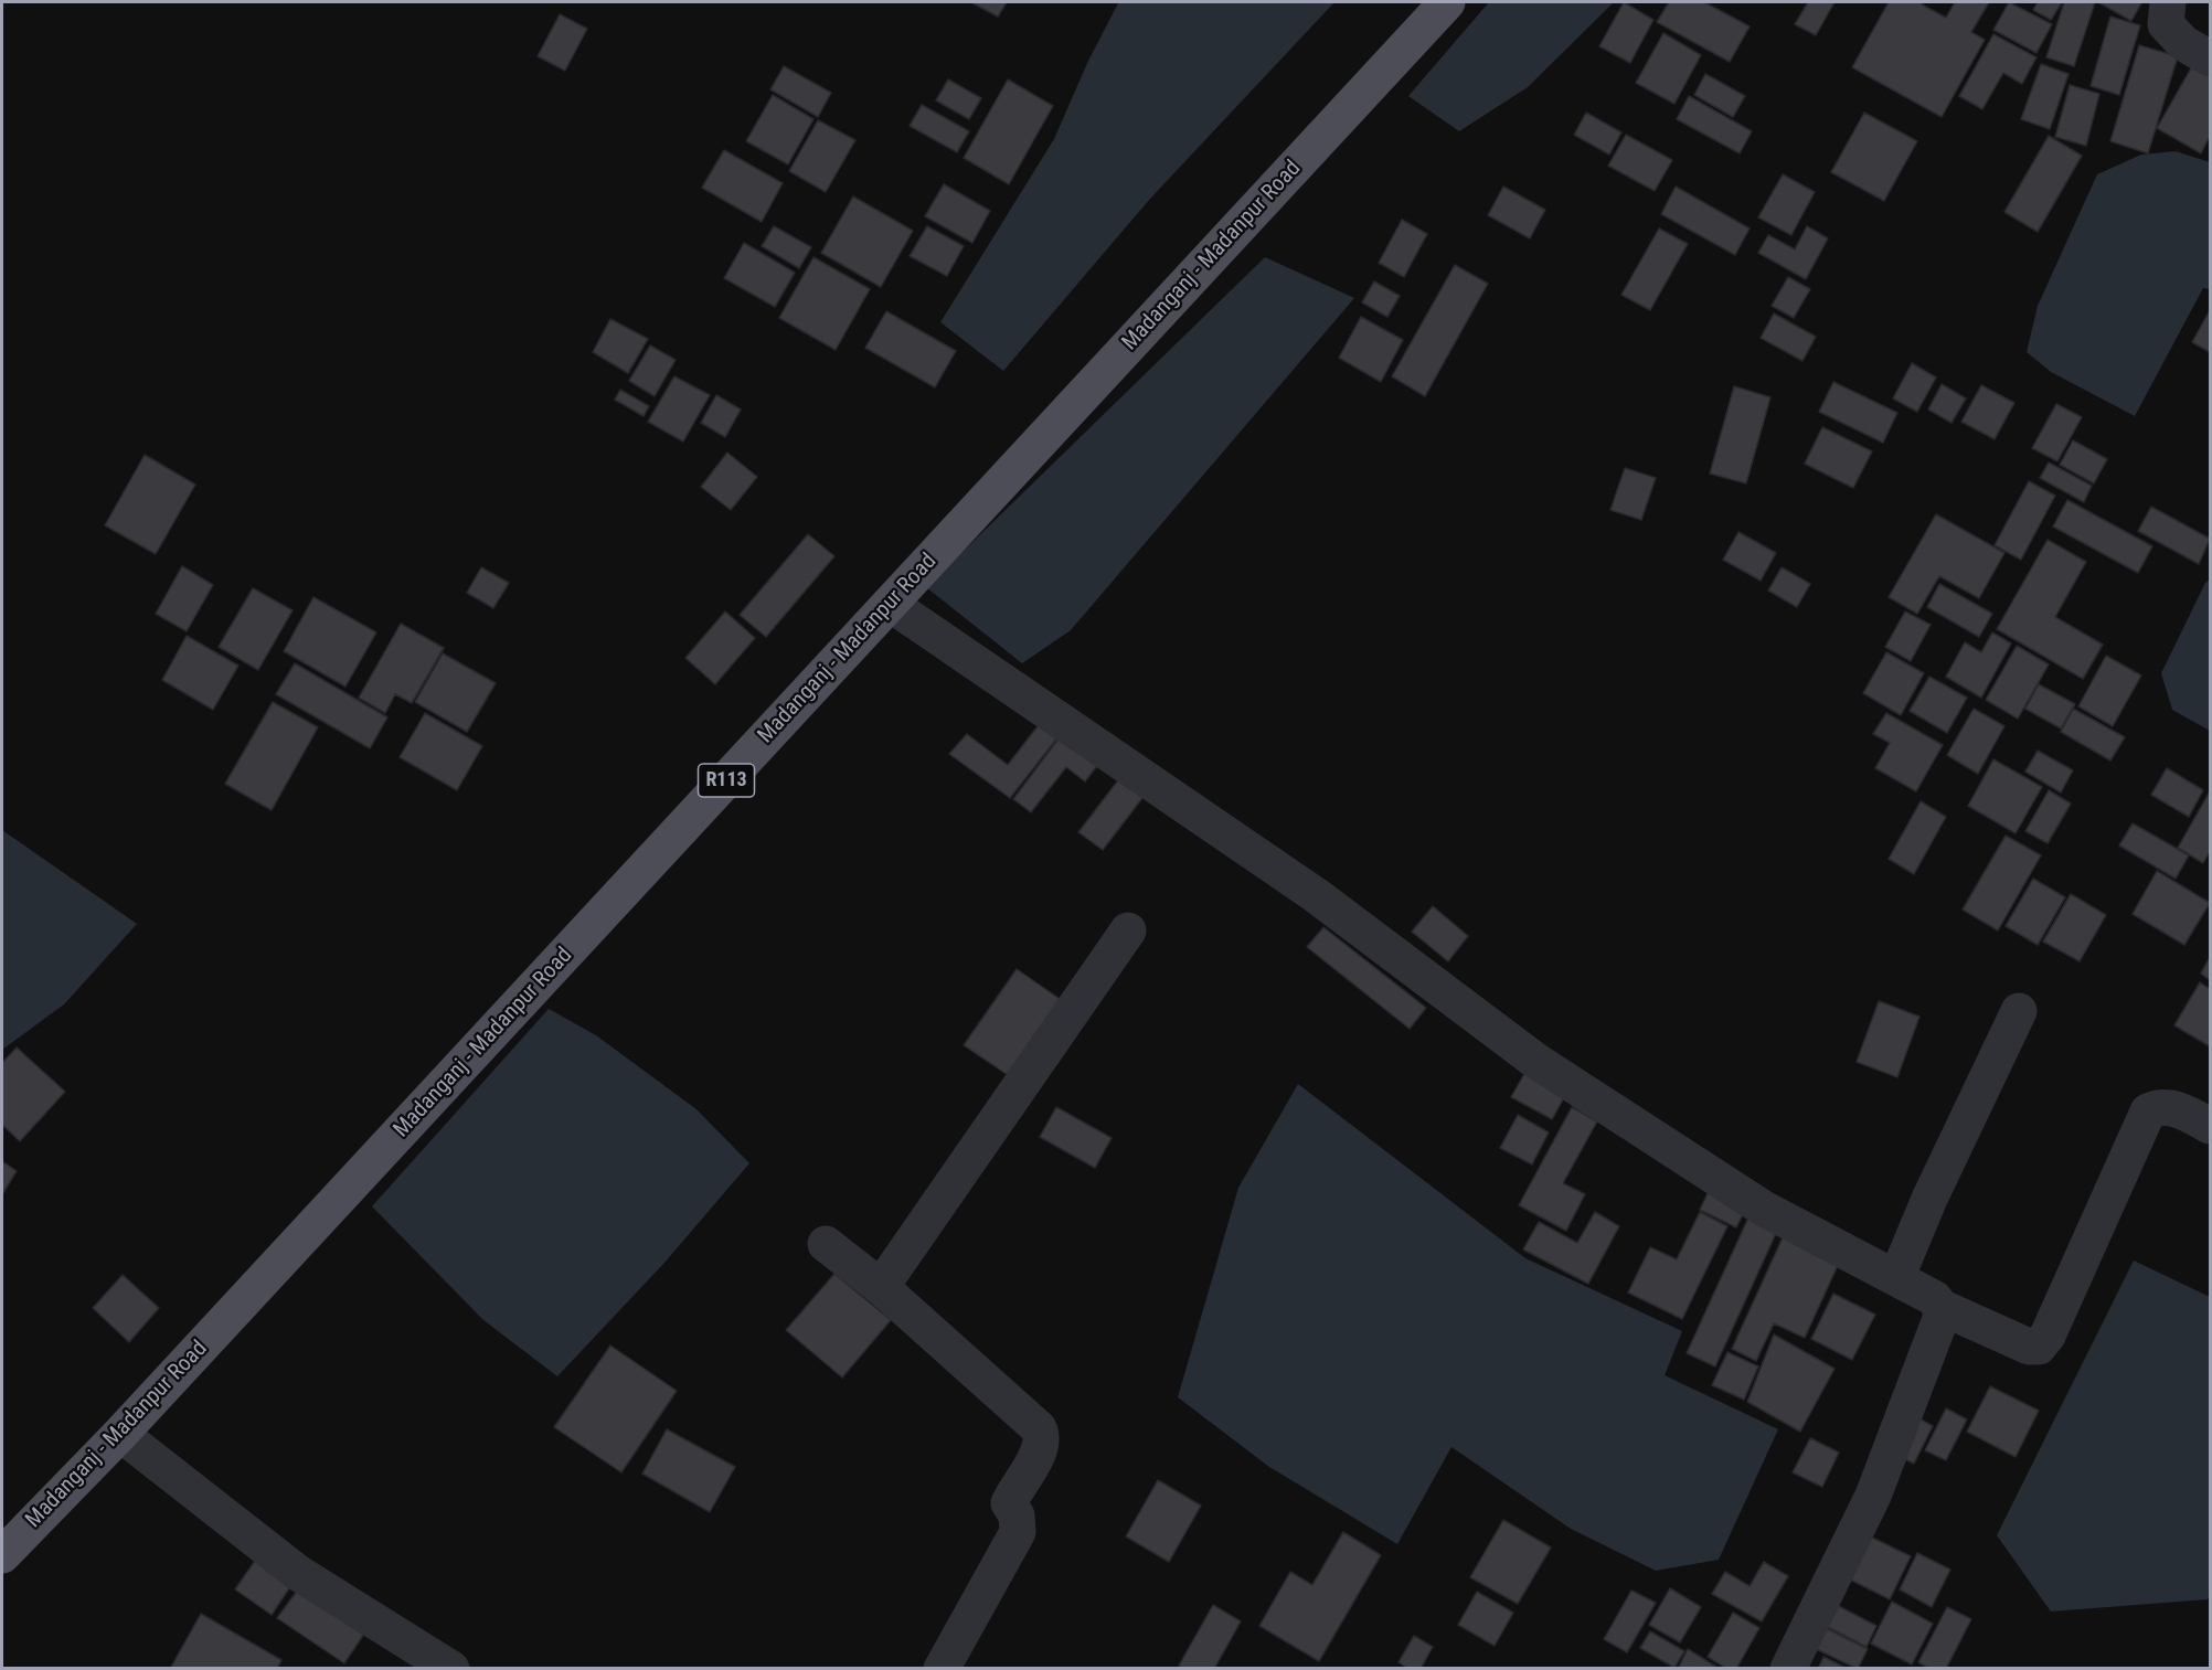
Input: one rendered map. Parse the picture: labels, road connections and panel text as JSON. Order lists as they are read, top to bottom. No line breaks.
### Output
{"streets":{"main road":["Madanganj - Madanpur Road","R113"]}}
